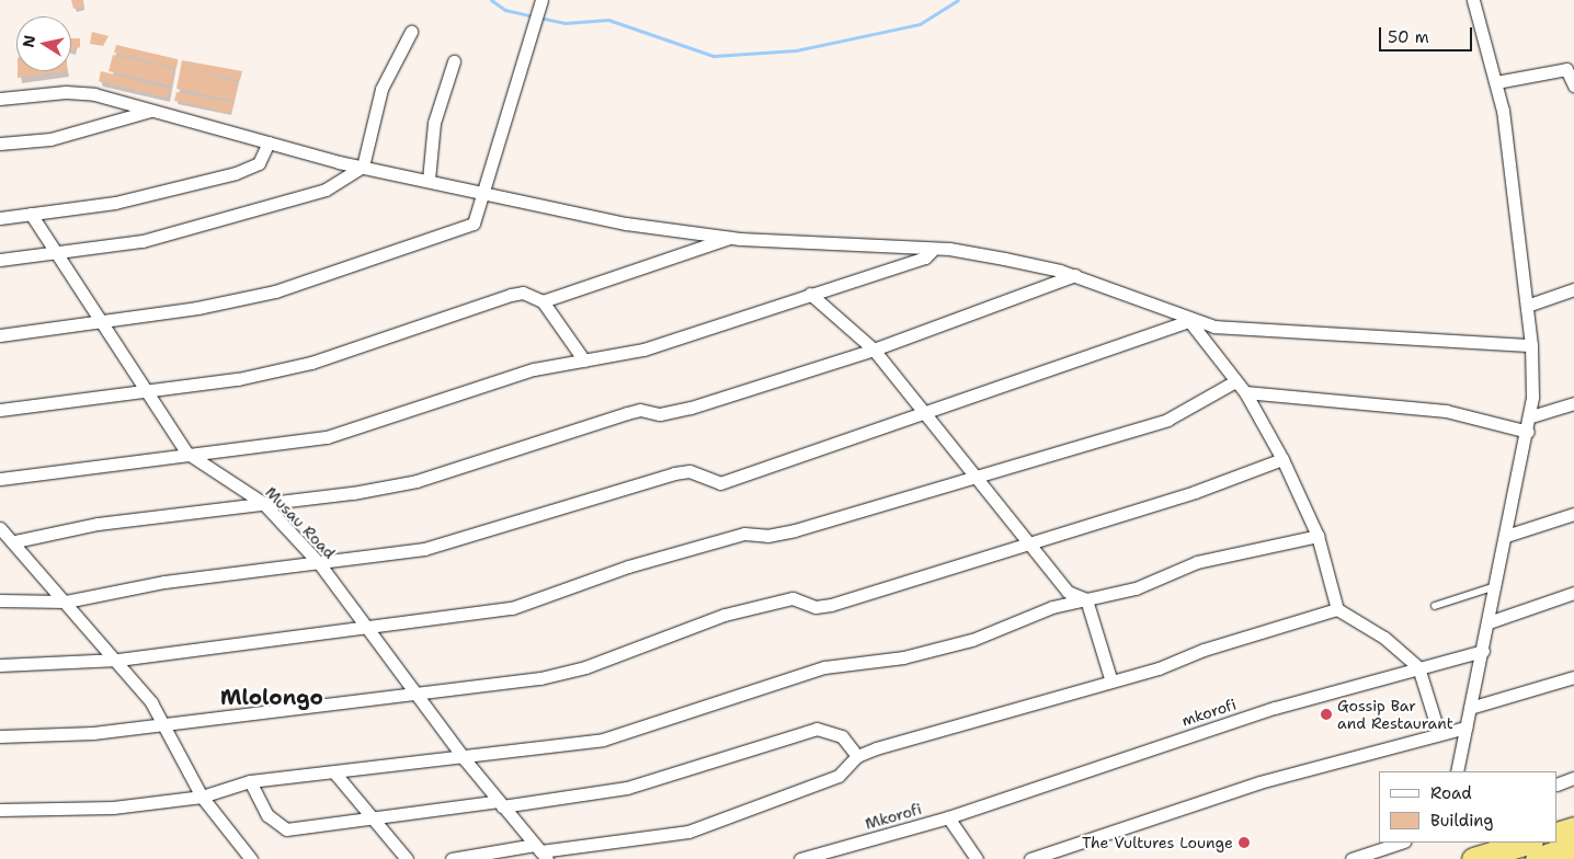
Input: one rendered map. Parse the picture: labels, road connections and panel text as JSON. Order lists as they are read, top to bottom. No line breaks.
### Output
{"streets":{"street":["Musau Road","mkorofi","Mkorofi"]},"crossings":[["mkorofi","Mkorofi"]],"districts":["Mlolongo"],"places":["Gossip Bar and Restaurant","The Vultures Lounge"],"legend":["Road","Building"],"scale_bar":"50 m","north":"left"}
